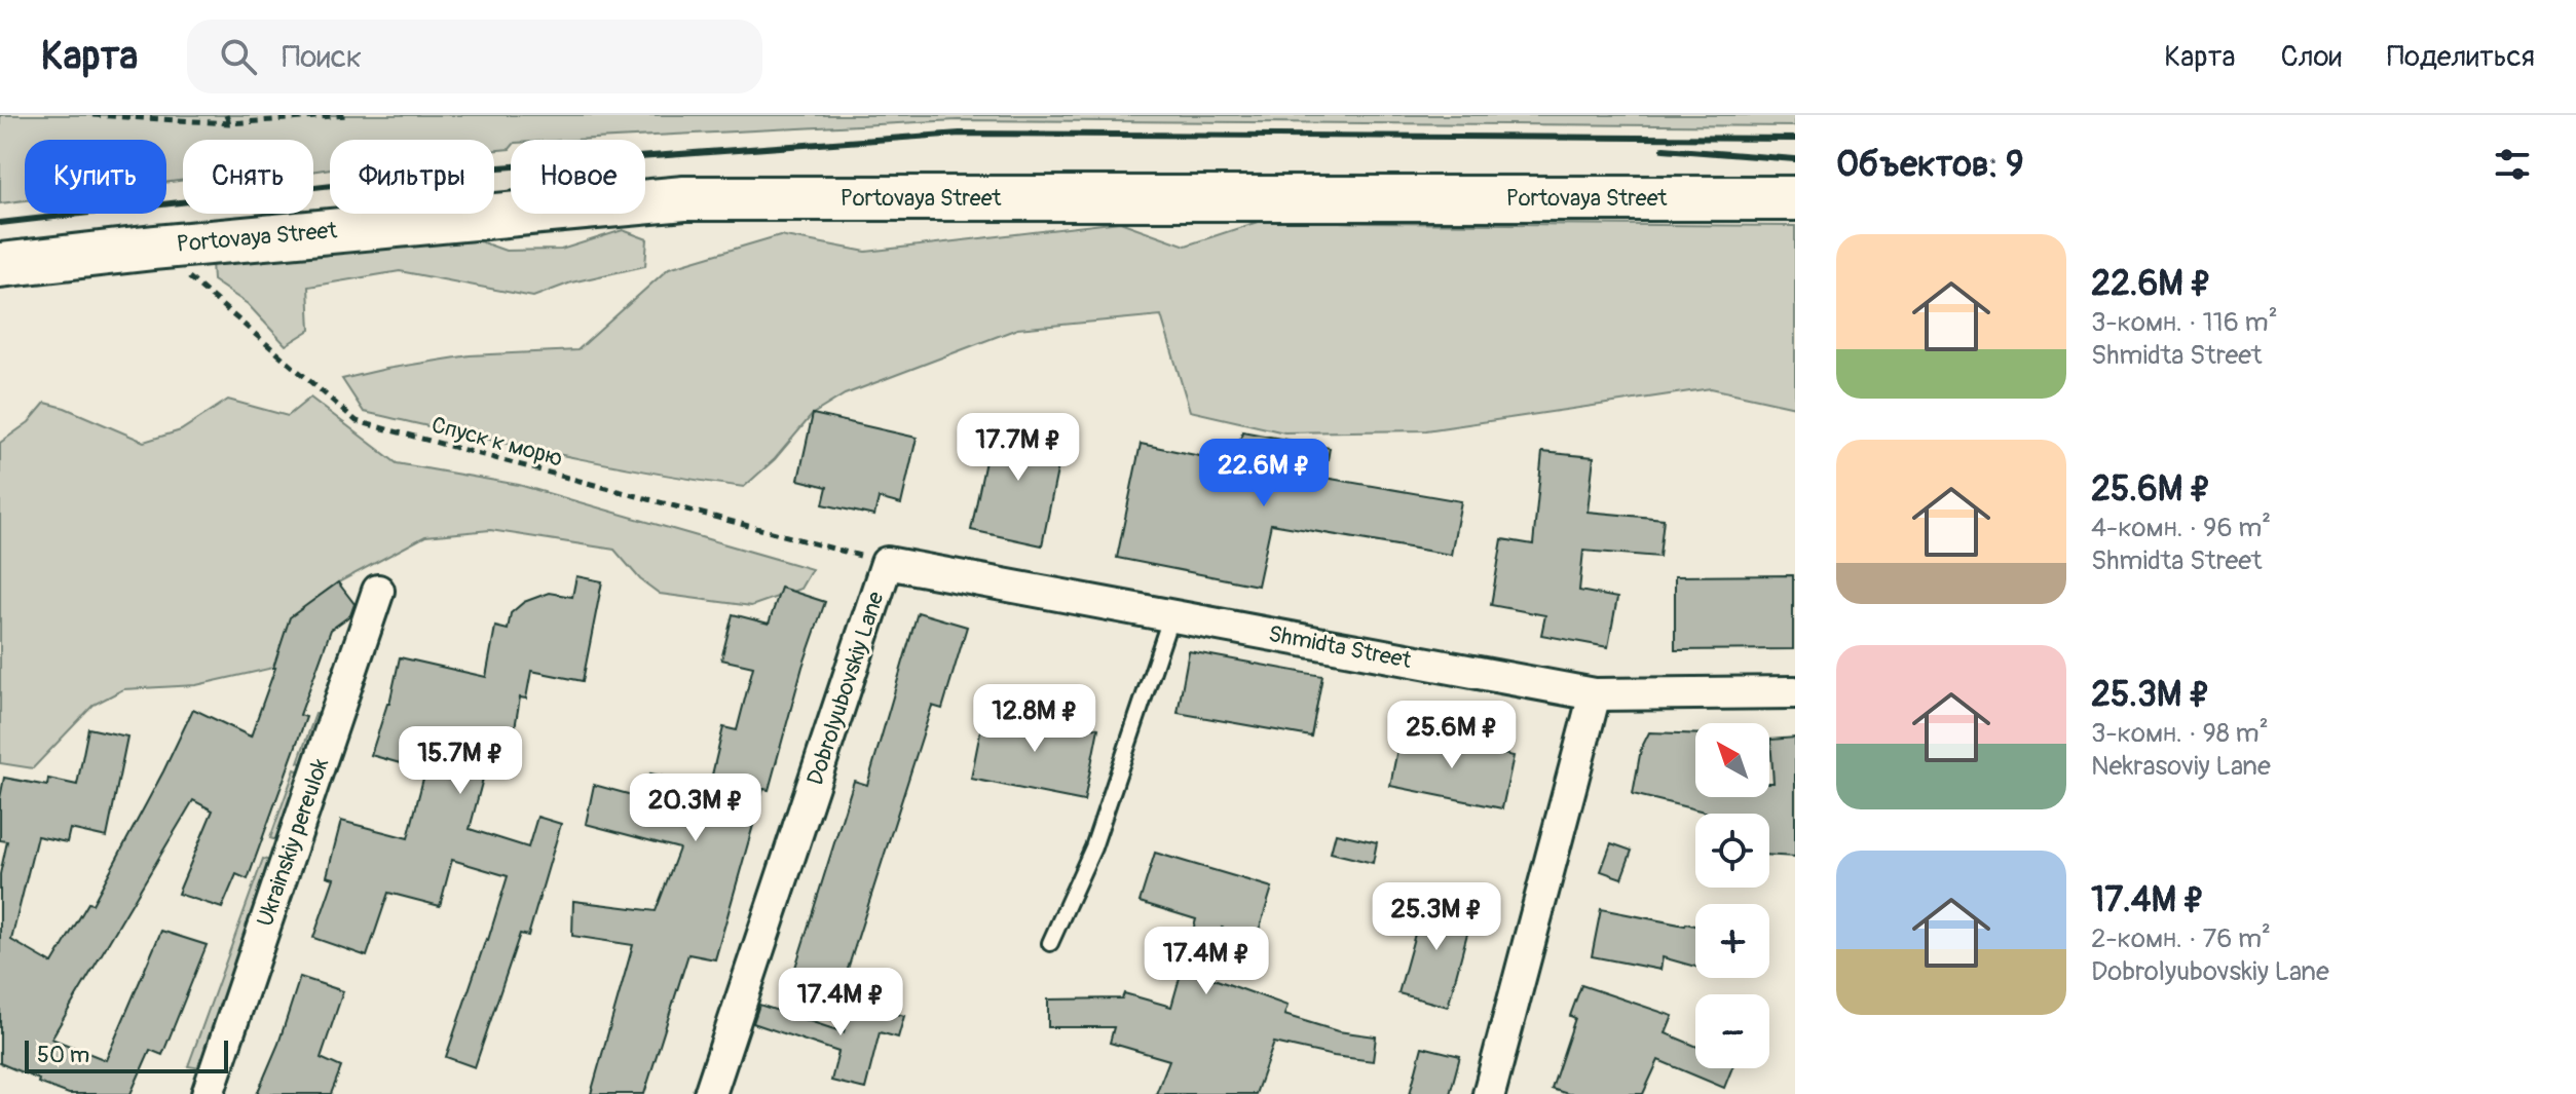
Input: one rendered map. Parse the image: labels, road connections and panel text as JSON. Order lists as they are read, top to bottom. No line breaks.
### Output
{"streets":{"street":["Portovaya Street","Shmidta Street","Dobrolyubovskiy Lane","Ukrainskiy pereulok"],"path":["Спуск к морю"]},"crossings":[["Portovaya Street","Спуск к морю"],["Спуск к морю","Shmidta Street"],["Спуск к морю","Dobrolyubovskiy Lane"],["Shmidta Street","Dobrolyubovskiy Lane"]],"scale_bar":"50 m","north":"top left","page":{"header":"Карта","search":"Поиск","nav":["Карта","Слои","Поделиться"],"heading":"Объектов: 9","chip":["Купить","Снять","Фильтры","Новое"],"list":[{"name":"22.6M ₽","note":"3-комн. · 116 m² · Shmidta Street"},{"name":"25.6M ₽","note":"4-комн. · 96 m² · Shmidta Street"},{"name":"25.3M ₽","note":"3-комн. · 98 m² · Nekrasoviy Lane"},{"name":"17.4M ₽","note":"2-комн. · 76 m² · Dobrolyubovskiy Lane"}],"price":["17.7M ₽","22.6M ₽","12.8M ₽","25.6M ₽","15.7M ₽","20.3M ₽","25.3M ₽","17.4M ₽","17.4M ₽"],"map_buttons":["+","−"],"scale":"50 m"}}
